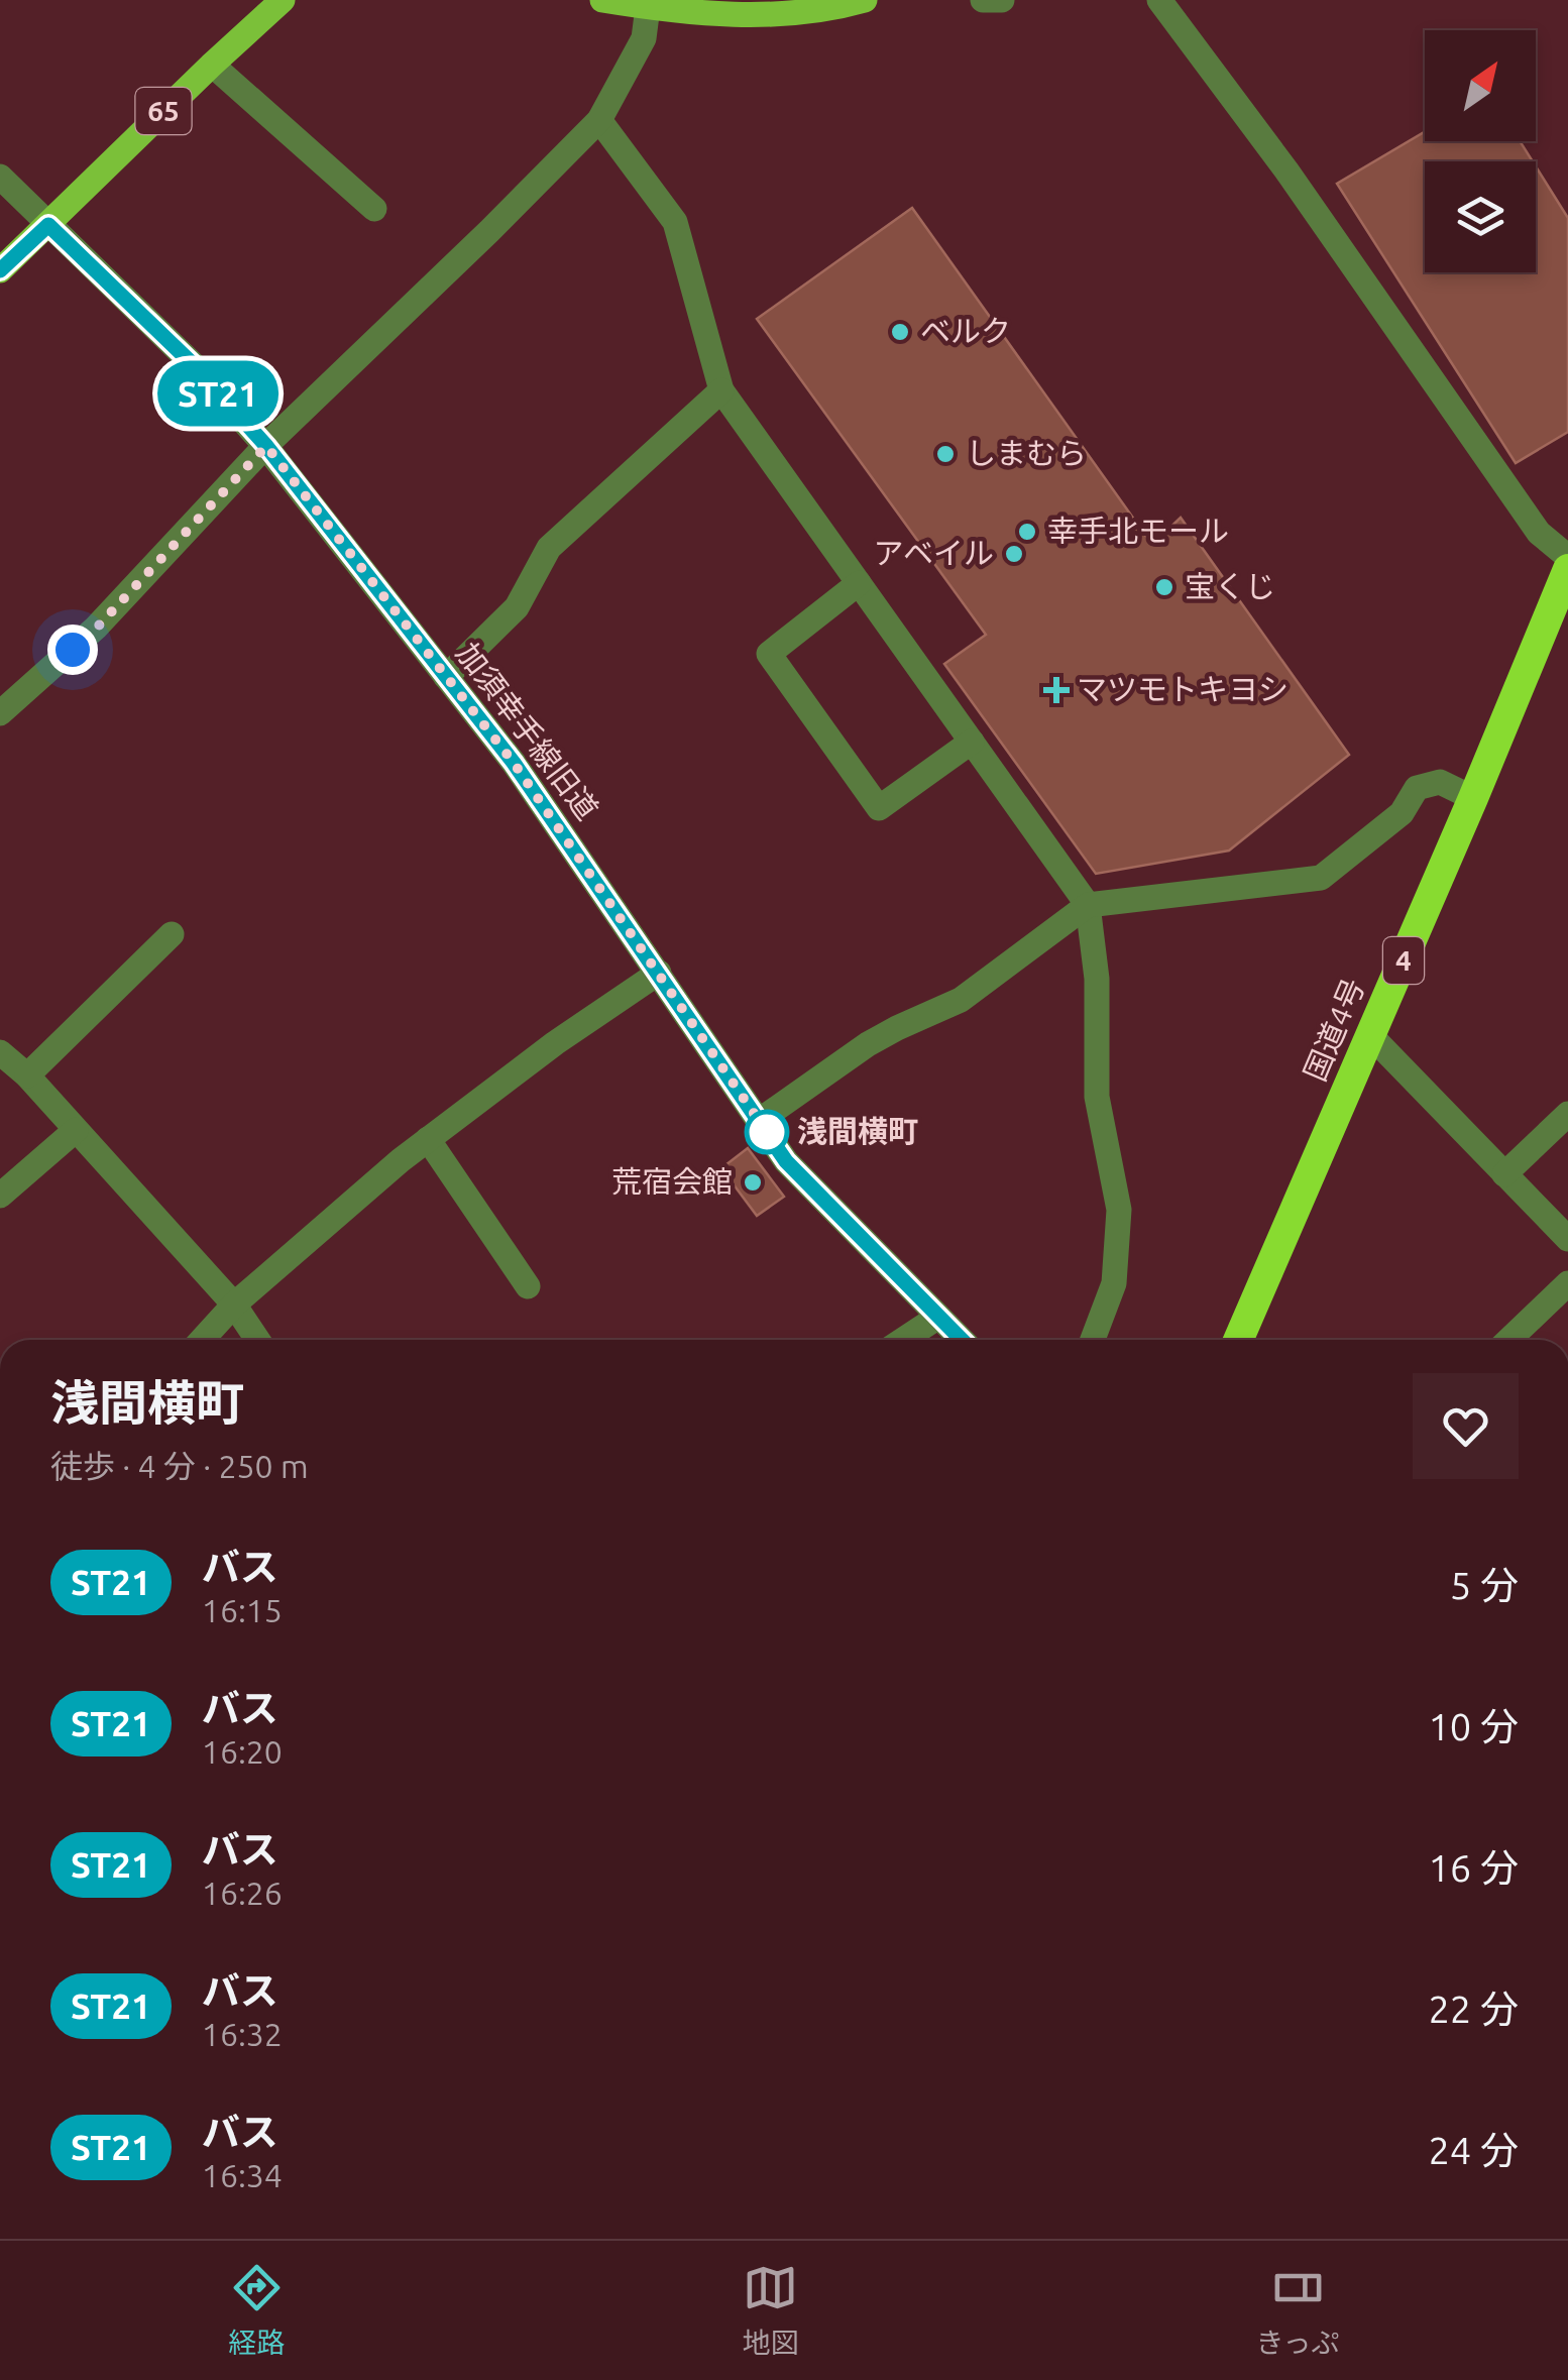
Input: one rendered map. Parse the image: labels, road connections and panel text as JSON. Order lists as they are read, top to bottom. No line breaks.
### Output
{"streets":{"highway":["4","国道4号"],"main road":["65"],"street":["加須幸手線旧道"]},"crossings":[["65","加須幸手線旧道"]],"places":{"other":["ベルク","しまむら","幸手北モール","アベイル","宝くじ","浅間横町","荒宿会館"],"health":["マツモトキヨシ"]},"lines":["bus line ST21"],"north":"top right","page":{"on_map":"ST21","heading":["浅間横町","徒歩 · 4 分 · 250 m"],"list":[{"mark":"ST21","name":"バス","note":"16:15","value":"5 分"},{"mark":"ST21","name":"バス","note":"16:20","value":"10 分"},{"mark":"ST21","name":"バス","note":"16:26","value":"16 分"},{"mark":"ST21","name":"バス","note":"16:32","value":"22 分"},{"mark":"ST21","name":"バス","note":"16:34","value":"24 分"}],"tabs":["経路","地図","きっぷ"]}}
